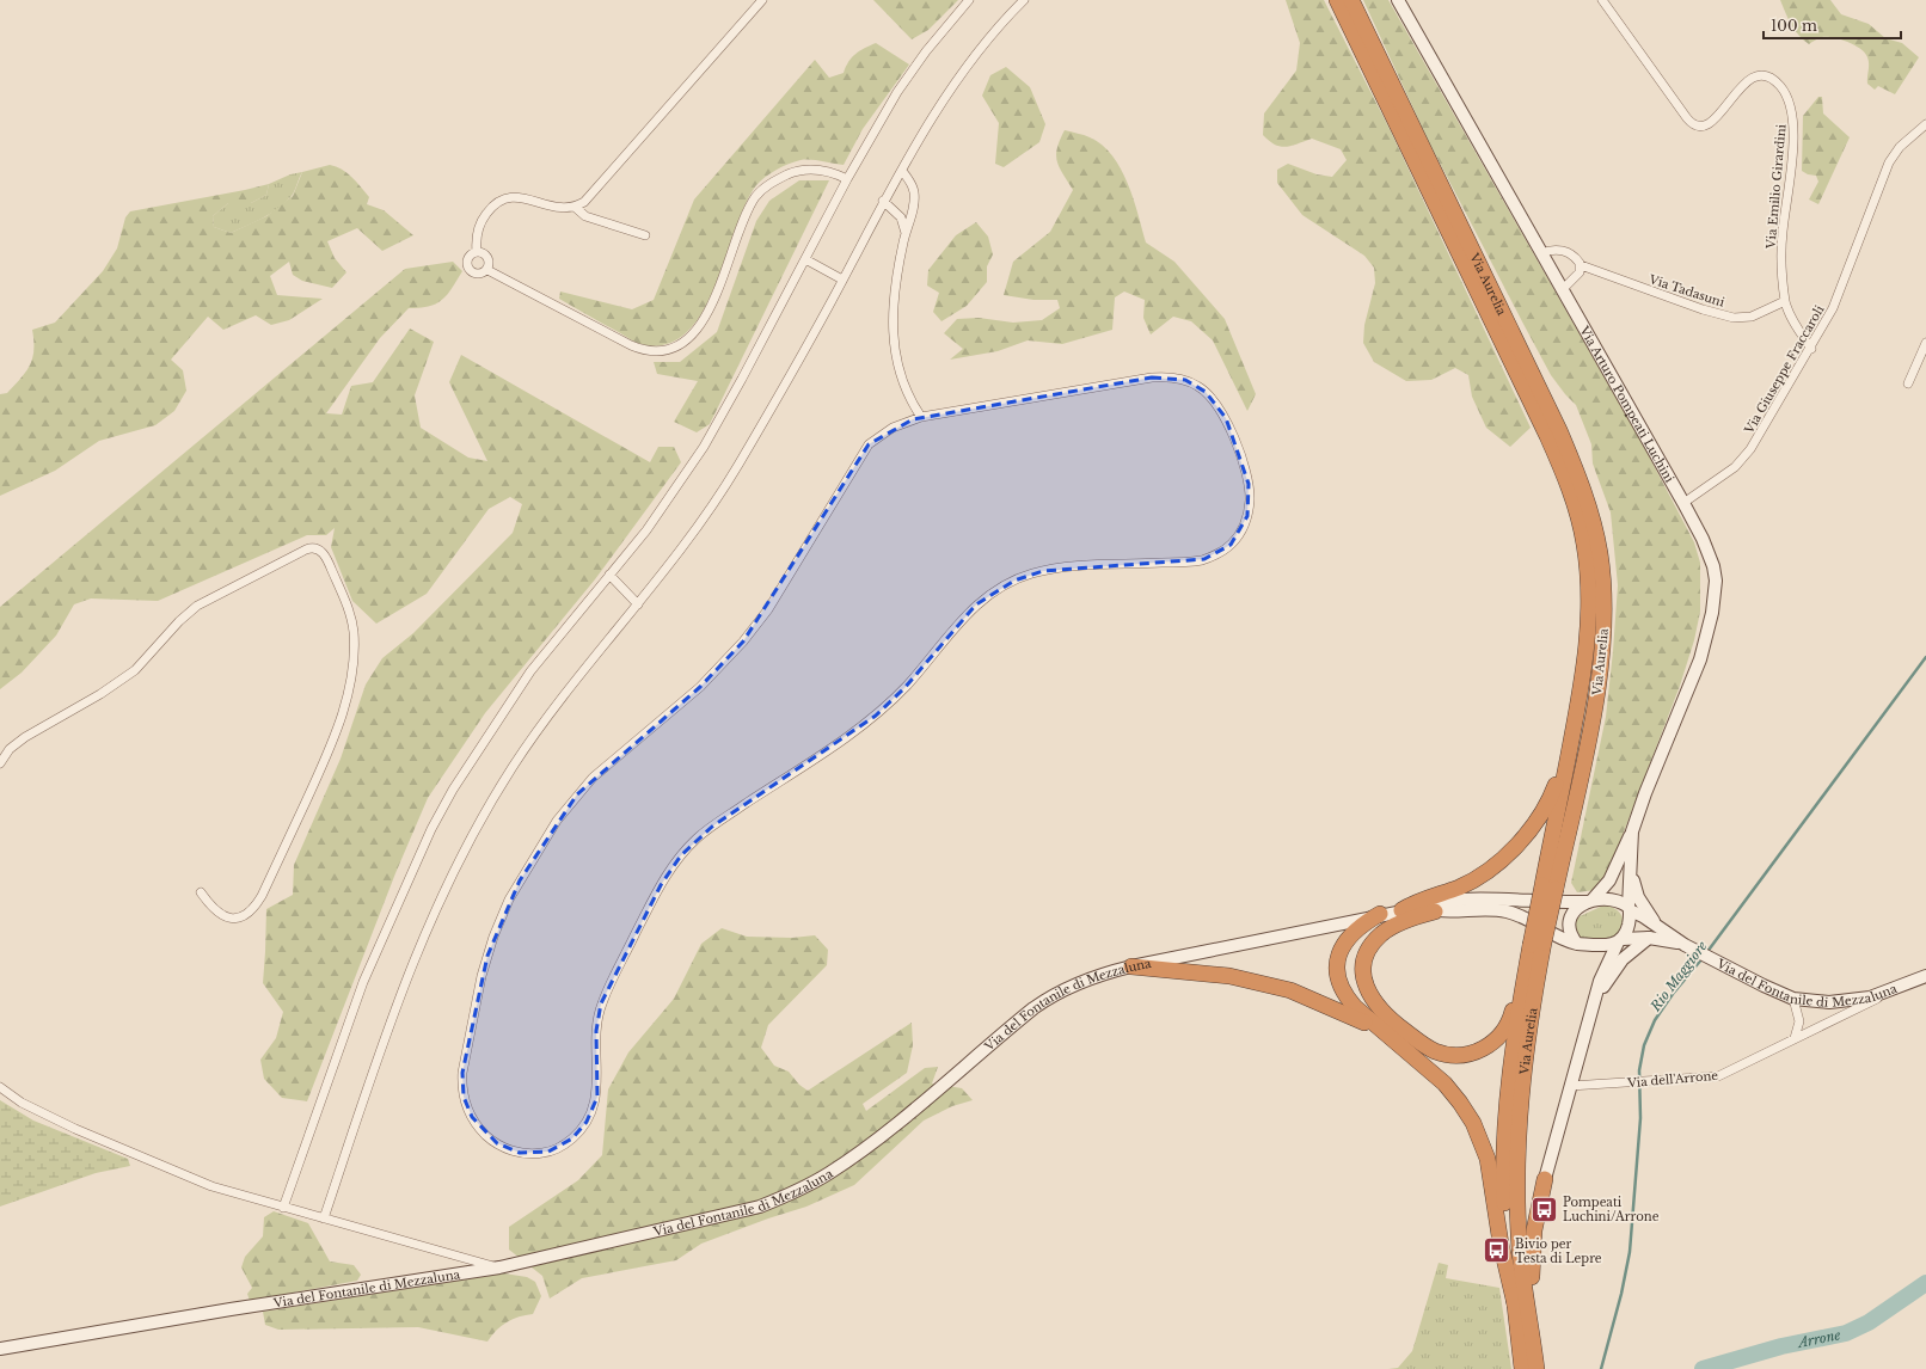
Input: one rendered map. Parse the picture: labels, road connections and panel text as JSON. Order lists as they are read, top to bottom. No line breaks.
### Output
{"streets":{"highway":["Via Aurelia"],"street":["Via Emilio Girardini","Via Tadasuni","Via Giuseppe Fraccaroli","Via Arturo Pompeati Luchini","Via del Fontanile di Mezzaluna","Via dell'Arrone"]},"crossings":[["Via Emilio Girardini","Via Tadasuni"],["Via Emilio Girardini","Via Giuseppe Fraccaroli"],["Via Tadasuni","Via Arturo Pompeati Luchini"],["Via Giuseppe Fraccaroli","Via Arturo Pompeati Luchini"],["Via Arturo Pompeati Luchini","Via del Fontanile di Mezzaluna"],["Via del Fontanile di Mezzaluna","Via dell'Arrone"]],"water":["Rio Maggiore","Arrone"],"places":{"bus stop":["Pompeati Luchini/Arrone","Bivio per Testa di Lepre"]},"scale_bar":"100 m"}
